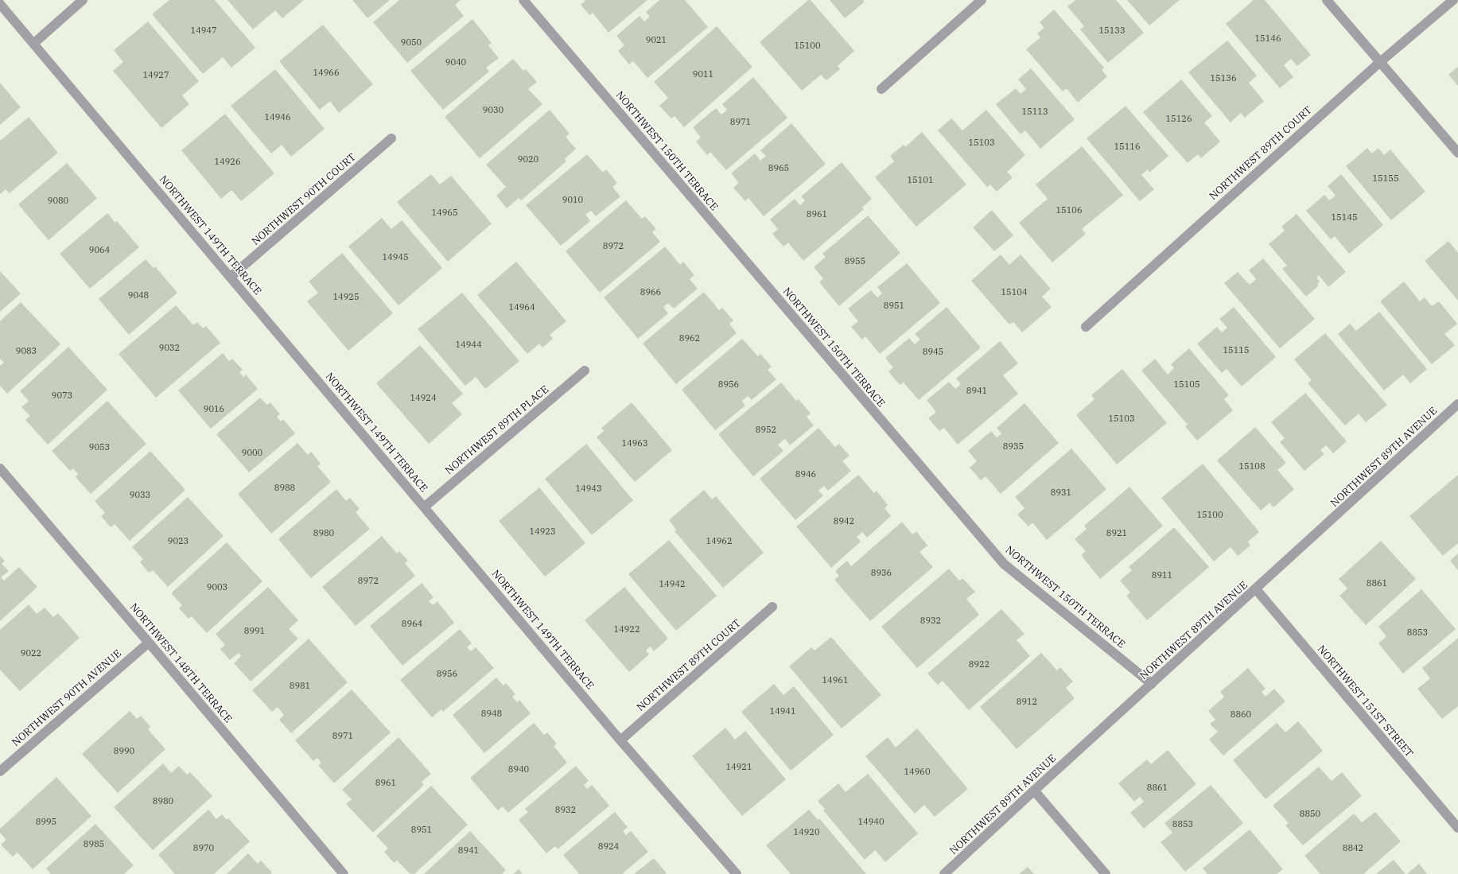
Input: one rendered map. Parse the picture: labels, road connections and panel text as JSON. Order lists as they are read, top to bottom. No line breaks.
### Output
{"streets":{"street":["NORTHWEST 150TH TERRACE","NORTHWEST 89TH COURT","NORTHWEST 90TH COURT","NORTHWEST 149TH TERRACE","NORTHWEST 89TH PLACE","NORTHWEST 89TH AVENUE","NORTHWEST 148TH TERRACE","NORTHWEST 90TH AVENUE","NORTHWEST 151ST STREET"]},"crossings":[["NORTHWEST 150TH TERRACE","NORTHWEST 89TH AVENUE"],["NORTHWEST 89TH COURT","NORTHWEST 149TH TERRACE"],["NORTHWEST 90TH COURT","NORTHWEST 149TH TERRACE"],["NORTHWEST 149TH TERRACE","NORTHWEST 89TH PLACE"],["NORTHWEST 89TH AVENUE","NORTHWEST 151ST STREET"],["NORTHWEST 148TH TERRACE","NORTHWEST 90TH AVENUE"]],"house_numbers":["14947","15133","15146","9021","9050","15100","9040","14966","9011","14927","15136","9030","15113","14946","15126","8971","15103","15116","9020","14926","8965","15155","15101","9010","9080","15106","14965","8961","15145","8972","9064","14945","8955","8966","15104","9048","14925","8951","14964","8962","14944","9032","15115","9083","8945","8956","15105","8941","9073","14924","9016","15103","8952","14963","8935","9053","9000","15108","8946","8988","14943","8931","9033","15100","8942","14923","8980","8921","9023","14962","8936","8911","8972","8861","14942","9003","8932","8964","14922","8991","8853","9022","8922","8956","14961","8981","8912","14941","8948","8860","8971","8990","14921","8940","14960","8961","8861","8980","8932","8850","8995","14940","8853","8951","14920","8985","8924","8970","8842","8941"]}
